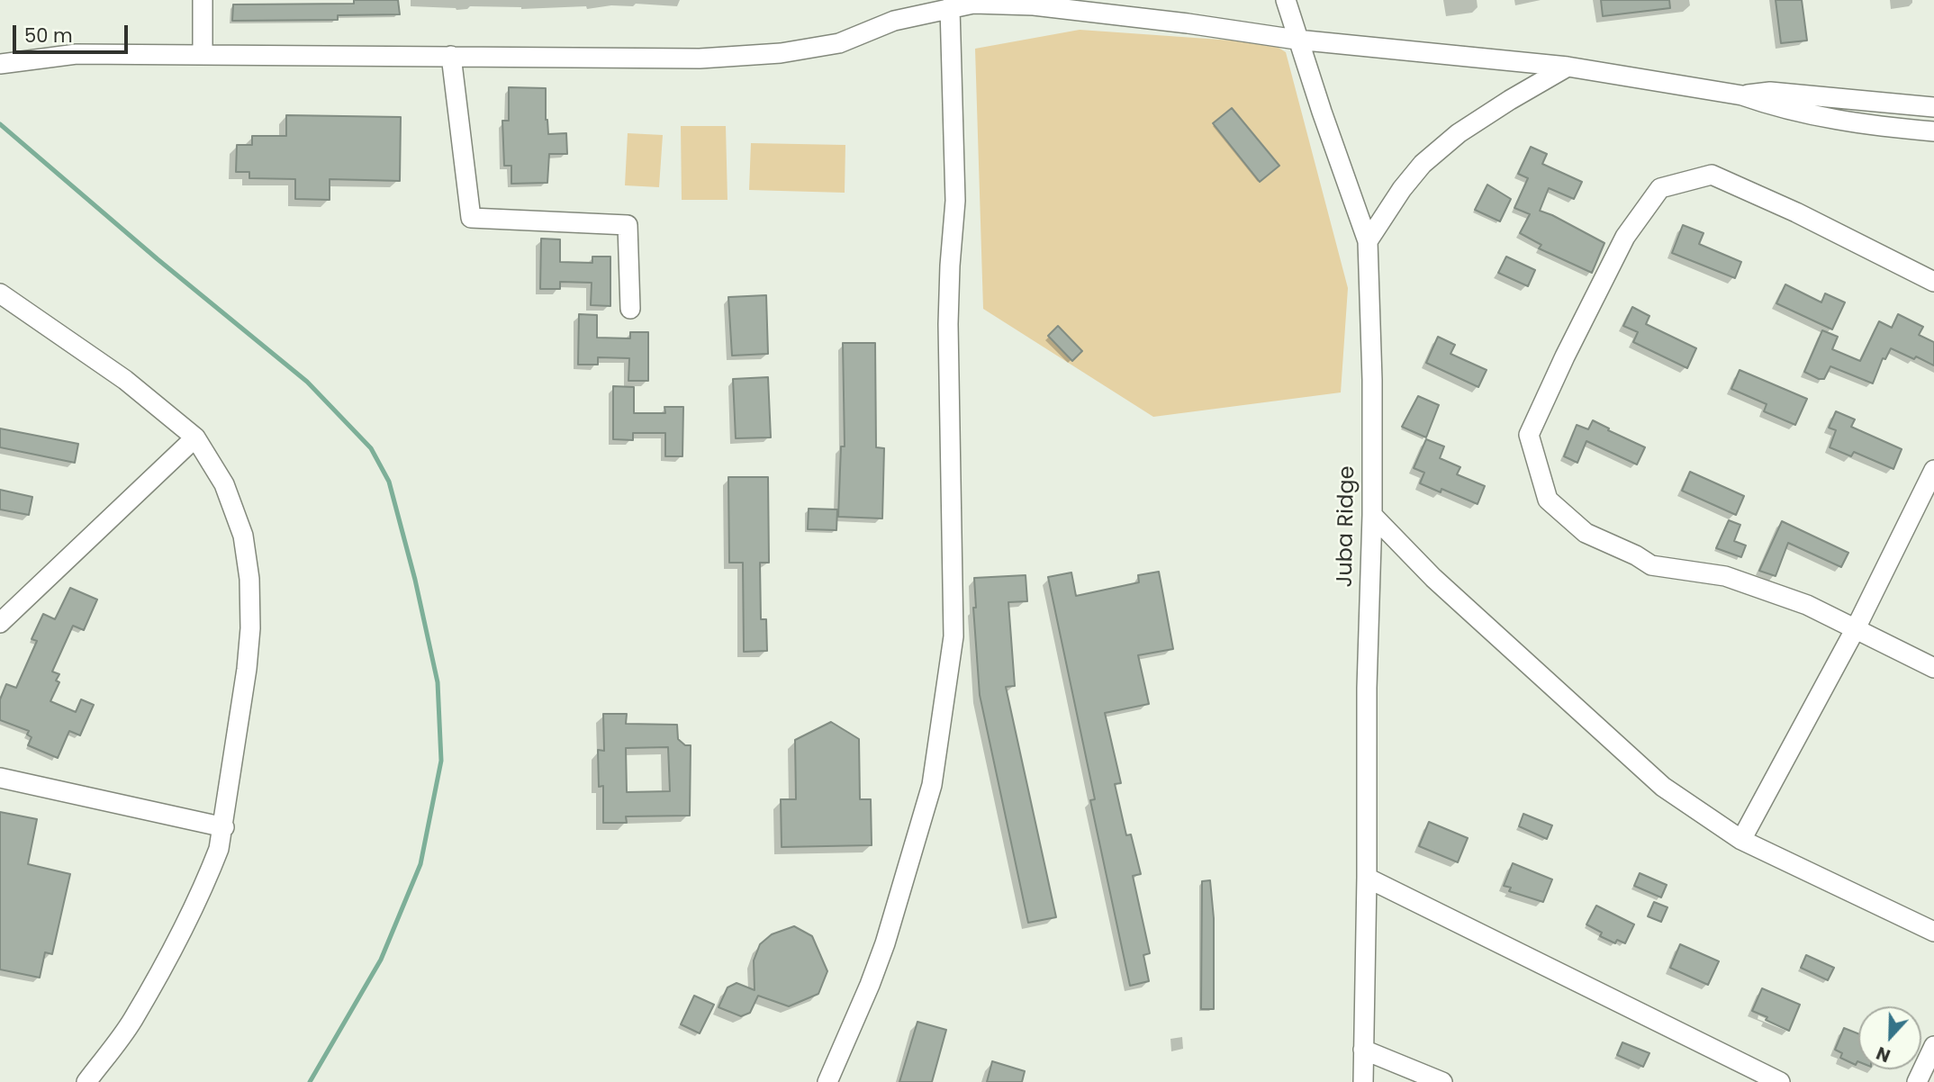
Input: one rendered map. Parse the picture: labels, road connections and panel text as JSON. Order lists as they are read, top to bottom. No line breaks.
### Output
{"streets":{"street":["Juba Ridge"]},"scale_bar":"50 m","north":"bottom"}
